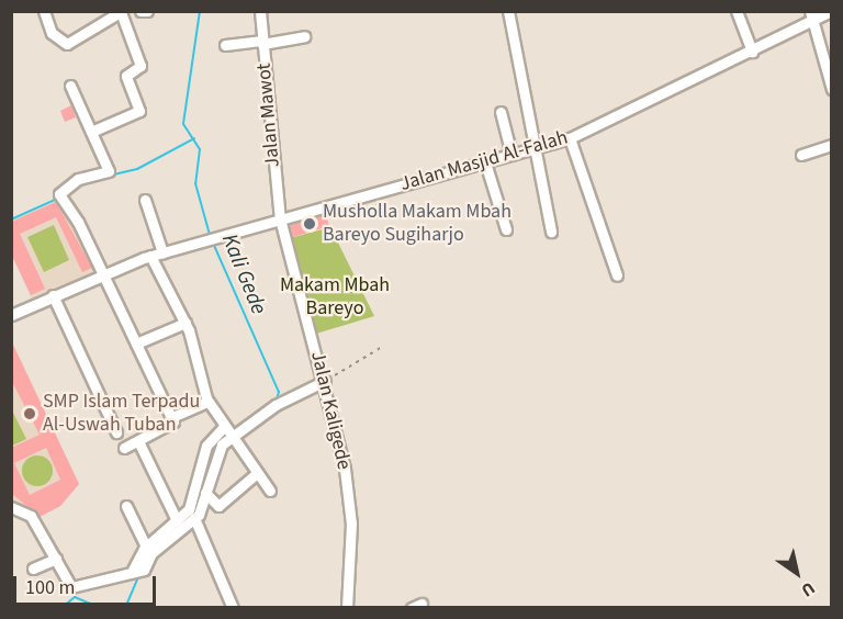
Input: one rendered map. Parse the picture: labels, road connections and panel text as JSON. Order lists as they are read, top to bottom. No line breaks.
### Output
{"streets":{"street":["Jalan Mawot","Jalan Masjid Al-Falah","Jalan Kaligede"]},"crossings":[["Jalan Mawot","Jalan Masjid Al-Falah"],["Jalan Mawot","Jalan Kaligede"],["Jalan Masjid Al-Falah","Jalan Kaligede"]],"water":["Kali Gede"],"parks":["Makam Mbah Bareyo"],"places":["Musholla Makam Mbah Bareyo Sugiharjo","SMP Islam Terpadu Al-Uswah Tuban"],"scale_bar":"100 m","north":"bottom right"}
